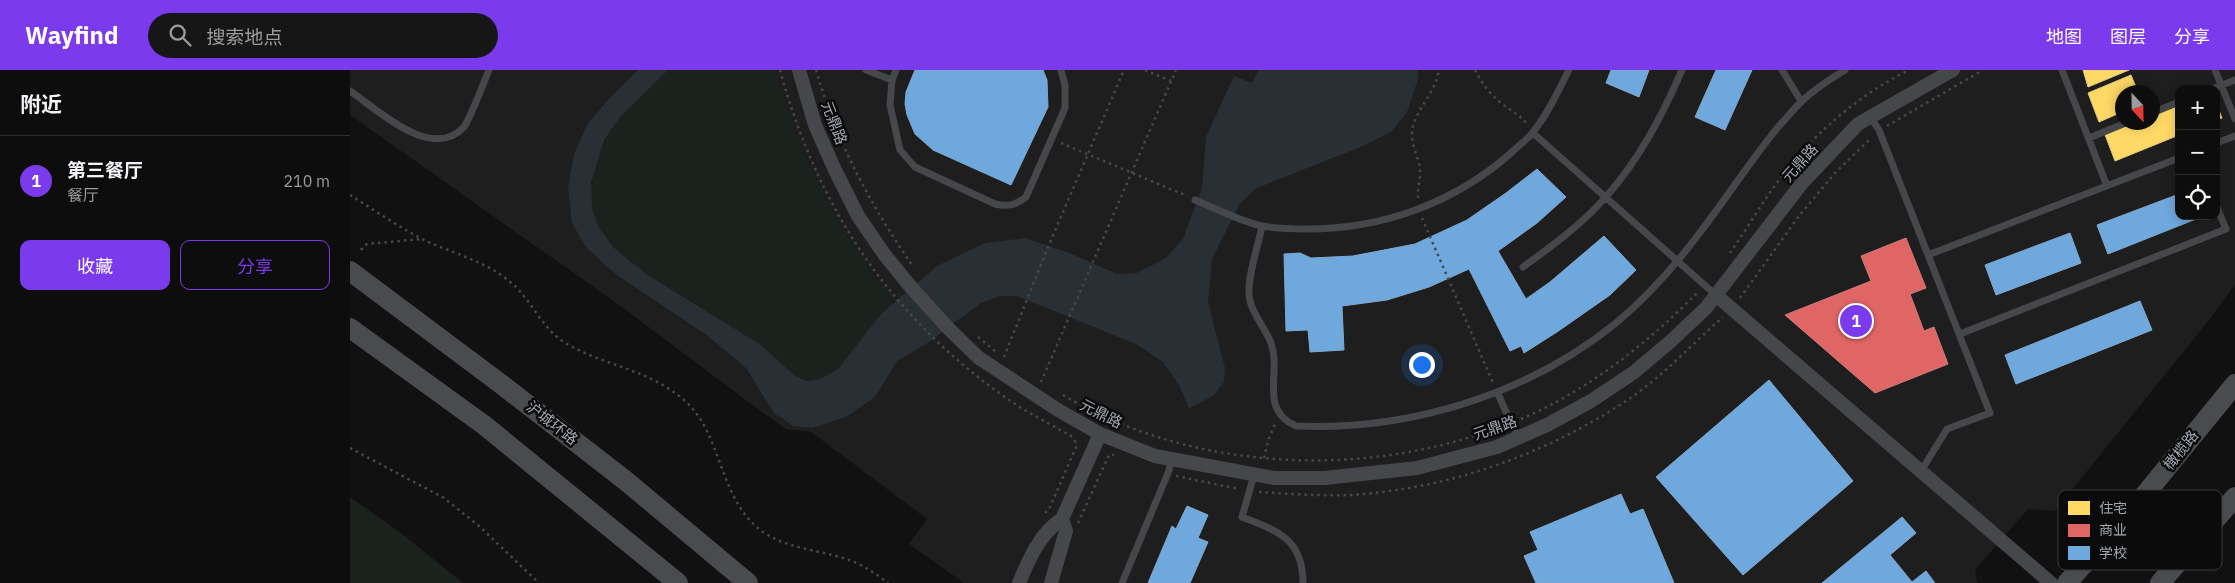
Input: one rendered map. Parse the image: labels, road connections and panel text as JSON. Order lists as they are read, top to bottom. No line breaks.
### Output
{"streets":{"main road":["沪城环路","橄榄路"],"street":["元鼎路"]},"legend":["住宅","商业","学校"],"north":"bottom","page":{"header":"Wayfind","search":"搜索地点","nav":["地图","图层","分享"],"heading":"附近","map_buttons":["+","−"],"list":[{"mark":"1","name":"第三餐厅","note":"餐厅","value":"210 m"}],"buttons":["收藏","分享"],"pins":"1"}}
